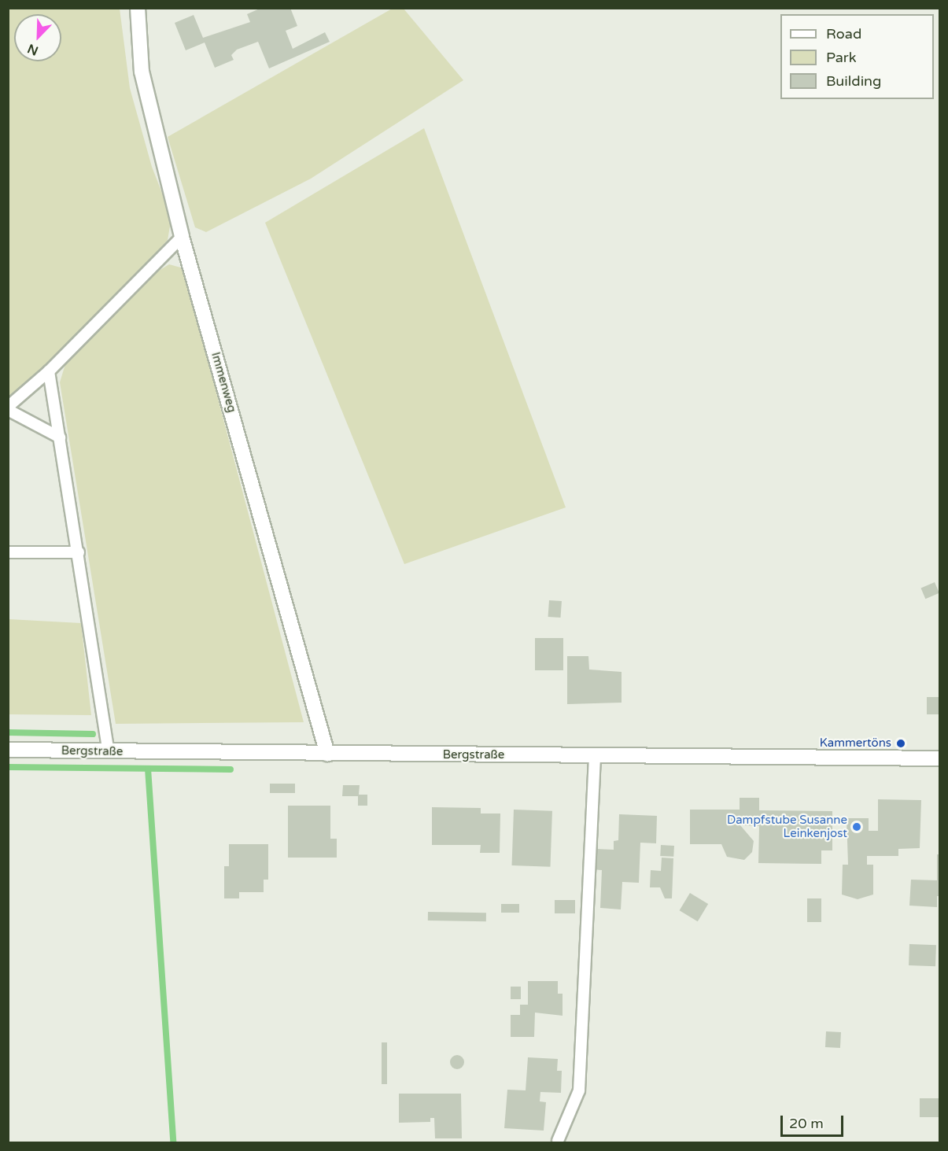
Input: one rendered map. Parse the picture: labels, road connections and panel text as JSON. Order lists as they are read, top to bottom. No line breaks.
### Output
{"streets":{"street":["Immenweg","Bergstraße"]},"crossings":[["Immenweg","Bergstraße"]],"places":["Kammertöns","Dampfstube Susanne Leinkenjost"],"legend":["Road","Park","Building"],"scale_bar":"20 m","north":"bottom left"}
